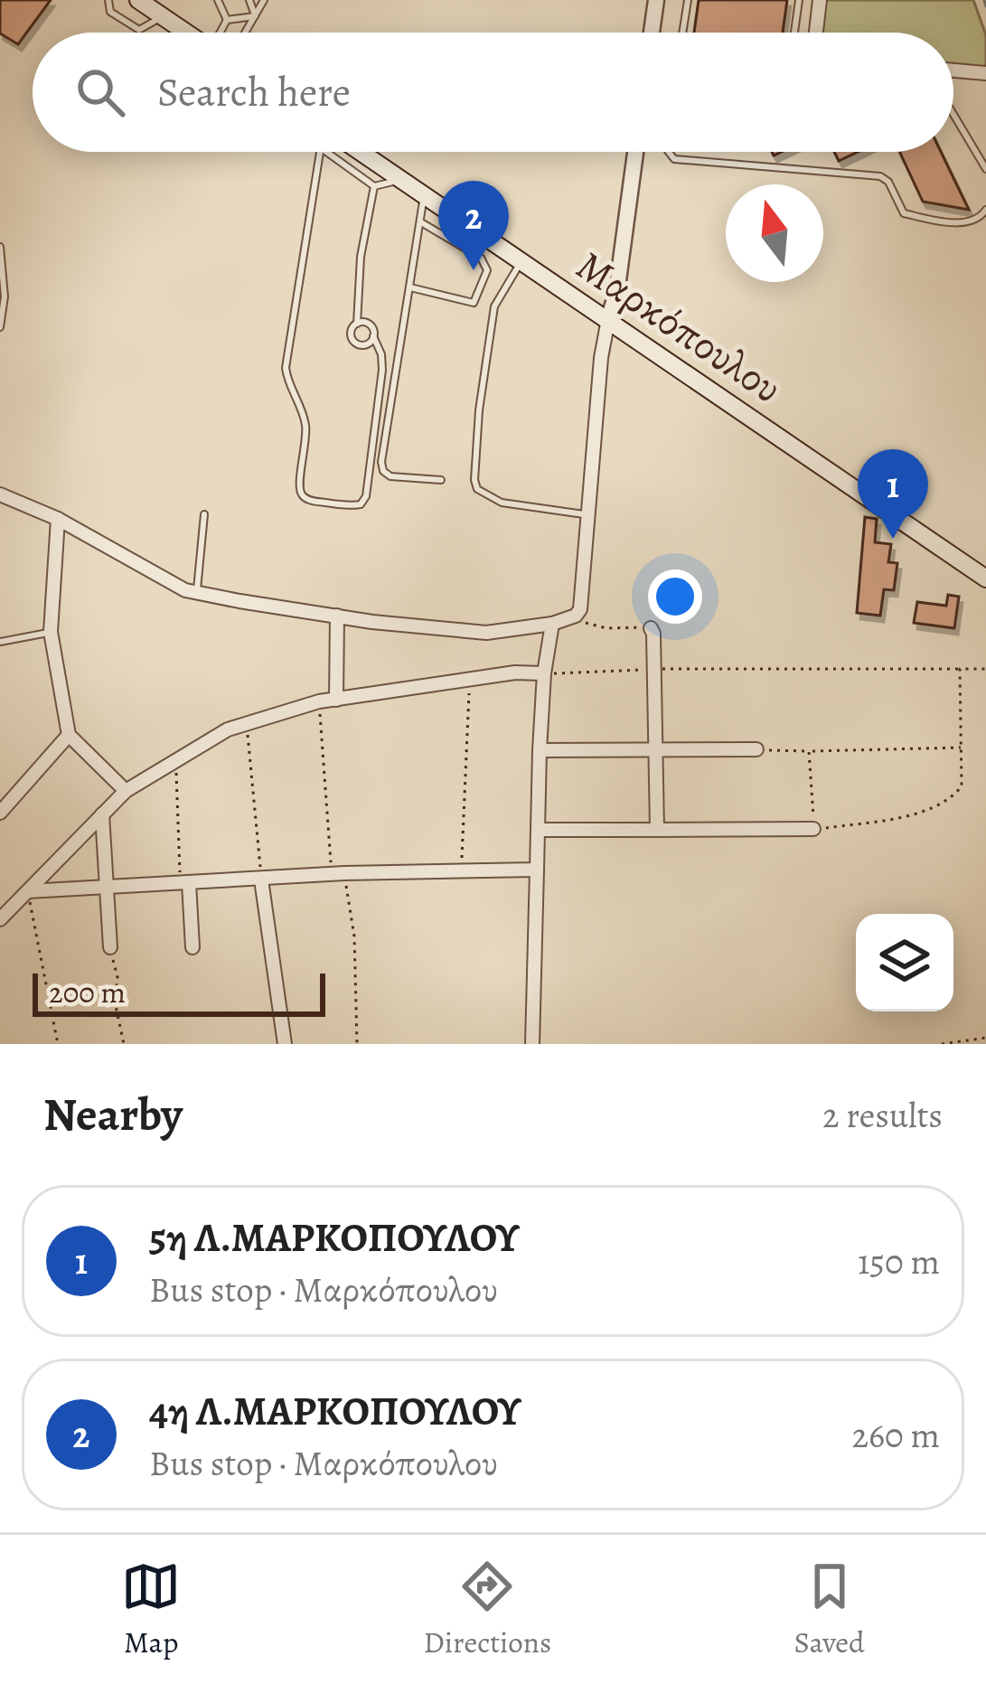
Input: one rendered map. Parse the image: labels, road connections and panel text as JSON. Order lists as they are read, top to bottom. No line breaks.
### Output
{"streets":{"main road":["Μαρκόπουλου"]},"scale_bar":"200 m","north":"top","page":{"search":"Search here","pins":["2","1"],"scale":"200 m","heading":["Nearby","2 results"],"list":[{"mark":"1","name":"5η Λ.ΜΑΡΚΟΠΟΥΛΟΥ","note":"Bus stop · Μαρκόπουλου","value":"150 m"},{"mark":"2","name":"4η Λ.ΜΑΡΚΟΠΟΥΛΟΥ","note":"Bus stop · Μαρκόπουλου","value":"260 m"}],"nav":["Map","Directions","Saved"]}}
